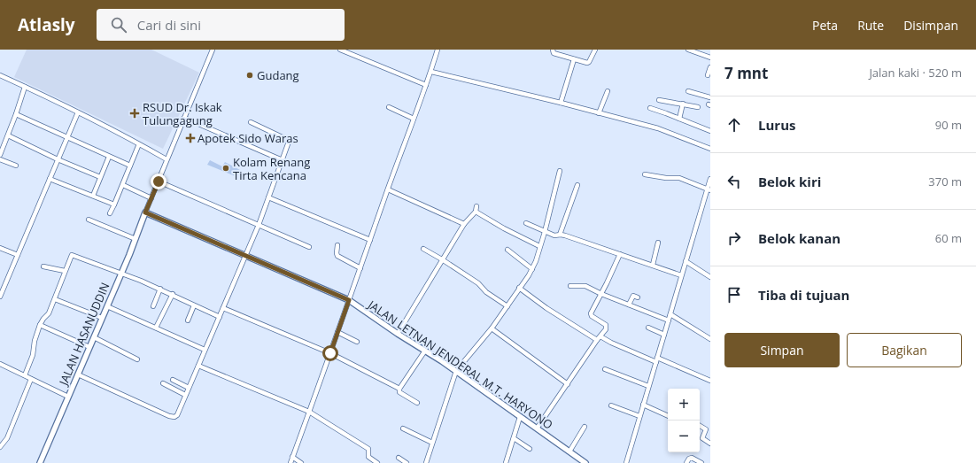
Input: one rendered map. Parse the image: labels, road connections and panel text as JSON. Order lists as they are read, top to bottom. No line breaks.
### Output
{"streets":{"main road":["JALAN HASANUDDIN","JALAN LETNAN JENDERAL M.T. HARYONO"]},"crossings":[["JALAN HASANUDDIN","JALAN LETNAN JENDERAL M.T. HARYONO"]],"places":{"other":["Gudang","Kolam Renang Tirta Kencana"],"health":["RSUD Dr. Iskak Tulungagung","Apotek Sido Waras"]},"page":{"header":"Atlasly","search":"Cari di sini","nav":["Peta","Rute","Disimpan"],"heading":["7 mnt","Jalan kaki · 520 m"],"list":[["Lurus","90 m"],["Belok kiri","370 m"],["Belok kanan","60 m"],"Tiba di tujuan"],"buttons":["Simpan","Bagikan"],"map_buttons":["+","−"]}}
